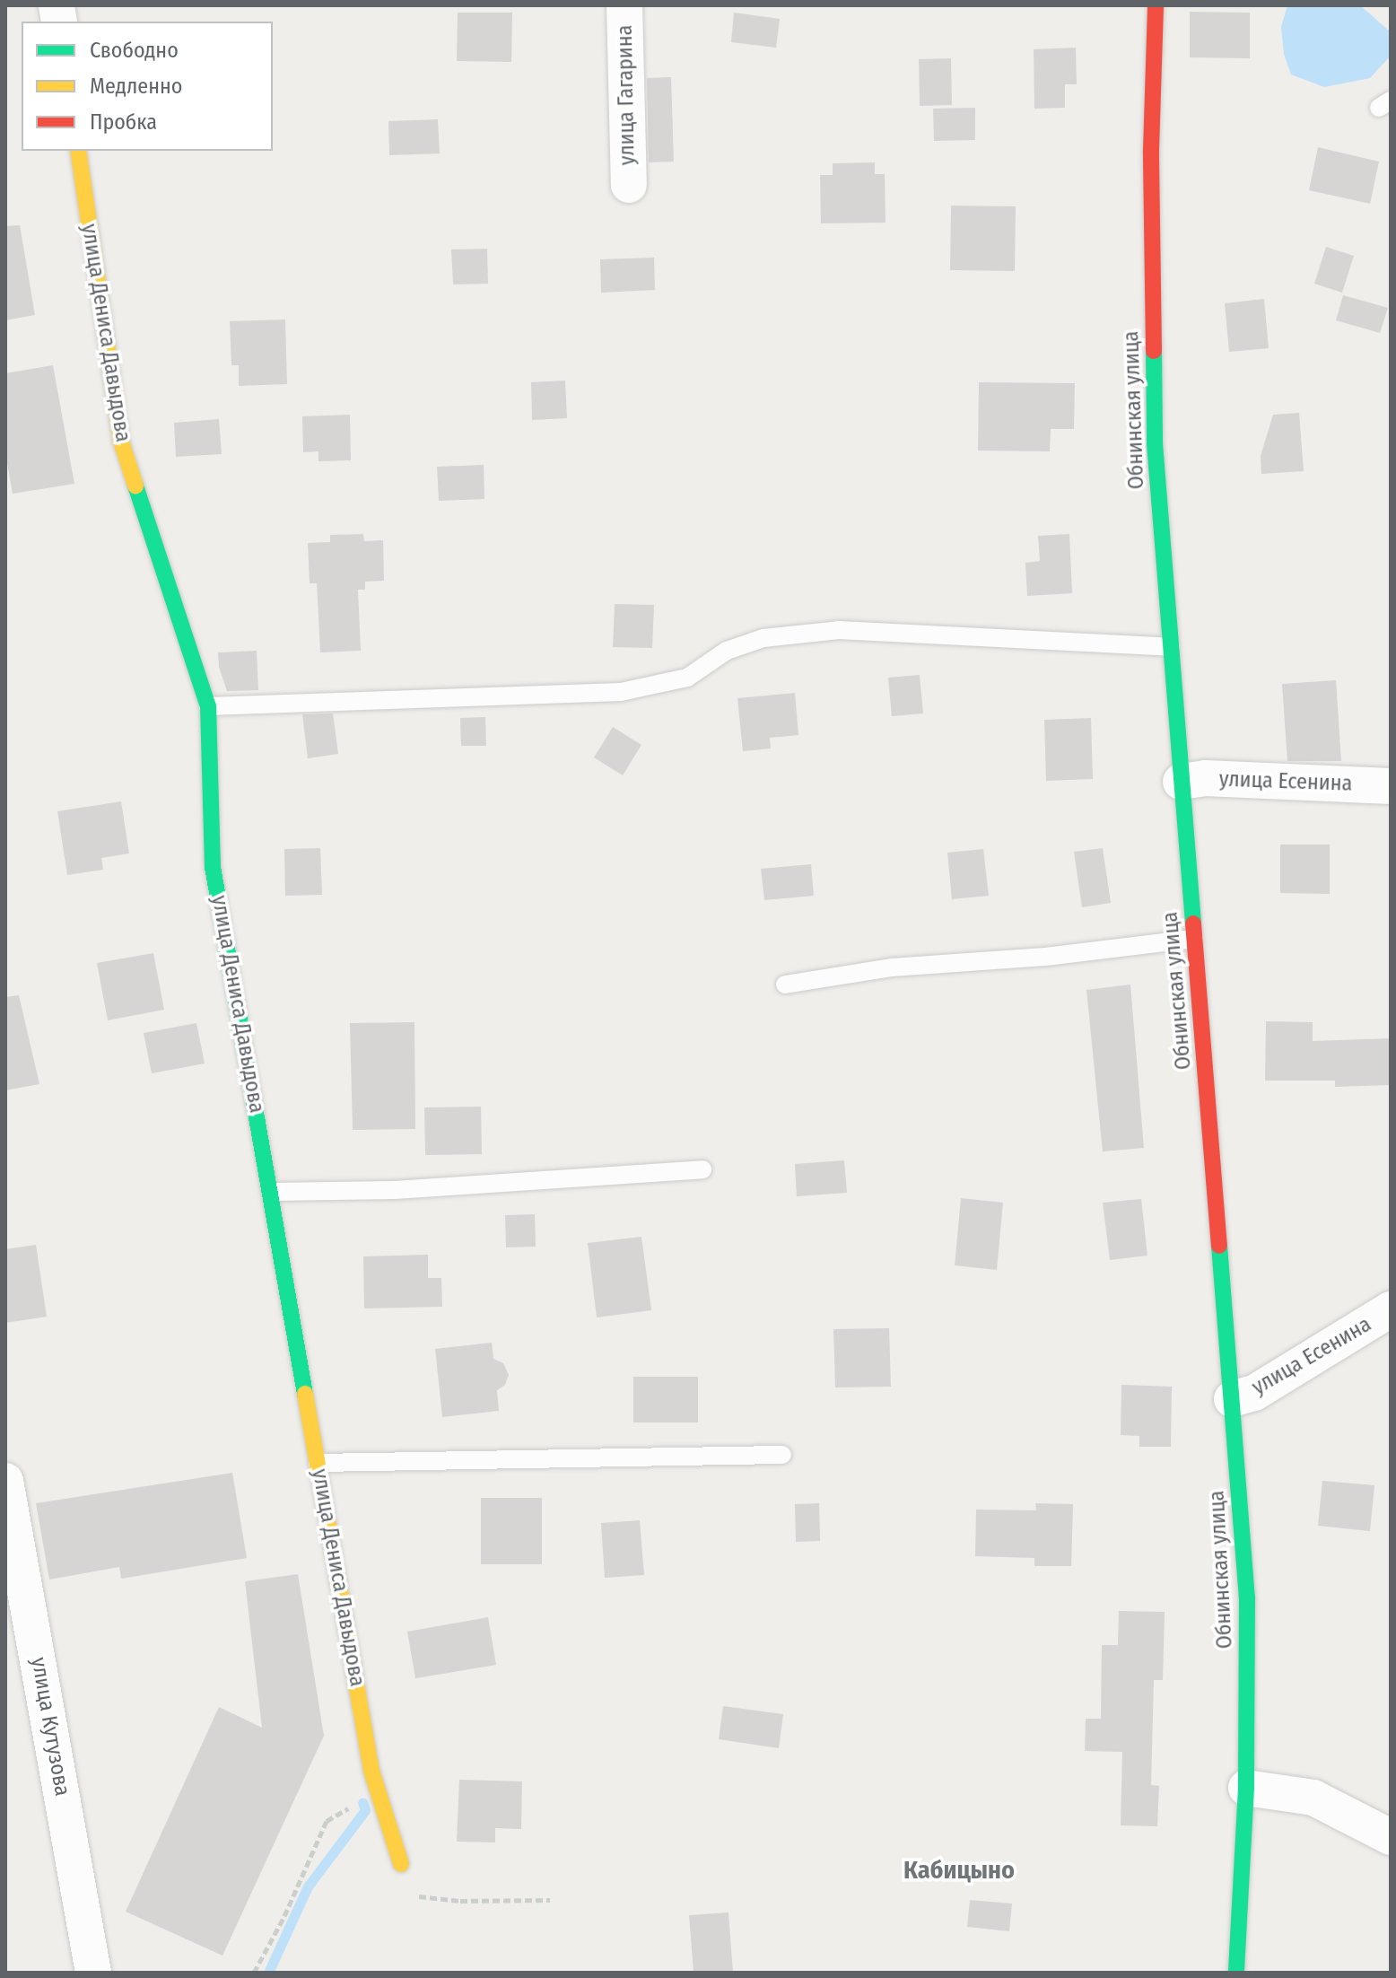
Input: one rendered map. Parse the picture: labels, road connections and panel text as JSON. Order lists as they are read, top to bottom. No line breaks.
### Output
{"streets":{"street":["улица Гагарина","улица Дениса Давыдова","Обнинская улица","улица Есенина","улица Кутузова"]},"crossings":[["Обнинская улица","улица Есенина"]],"districts":["Кабицыно"],"legend":["Свободно","Медленно","Пробка"]}
